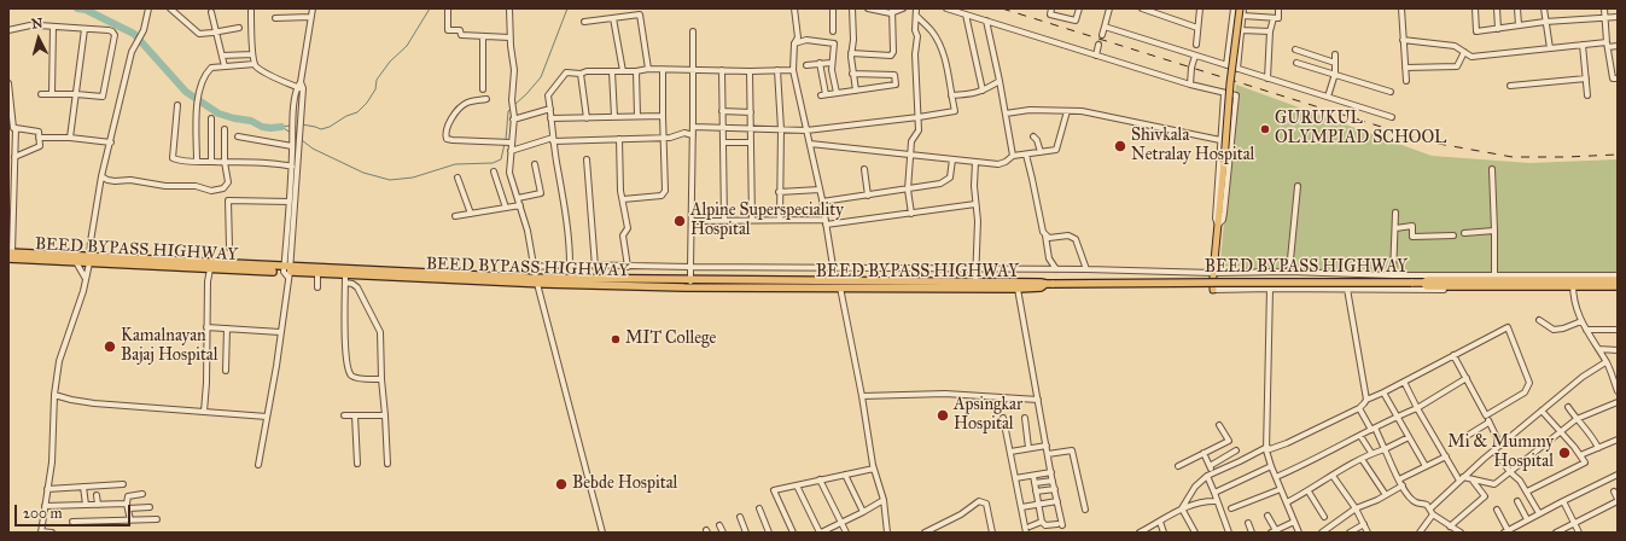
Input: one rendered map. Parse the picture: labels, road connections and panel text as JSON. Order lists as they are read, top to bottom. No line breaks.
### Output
{"streets":{"highway":["BEED BYPASS HIGHWAY"]},"places":["GURUKUL OLYMPIAD SCHOOL","Shivkala Netralay Hospital","Alpine Superspeciality Hospital","MIT College","Kamalnayan Bajaj Hospital","Apsingkar Hospital","Mi & Mummy Hospital","Bebde Hospital"],"scale_bar":"200 m","north":"top"}
